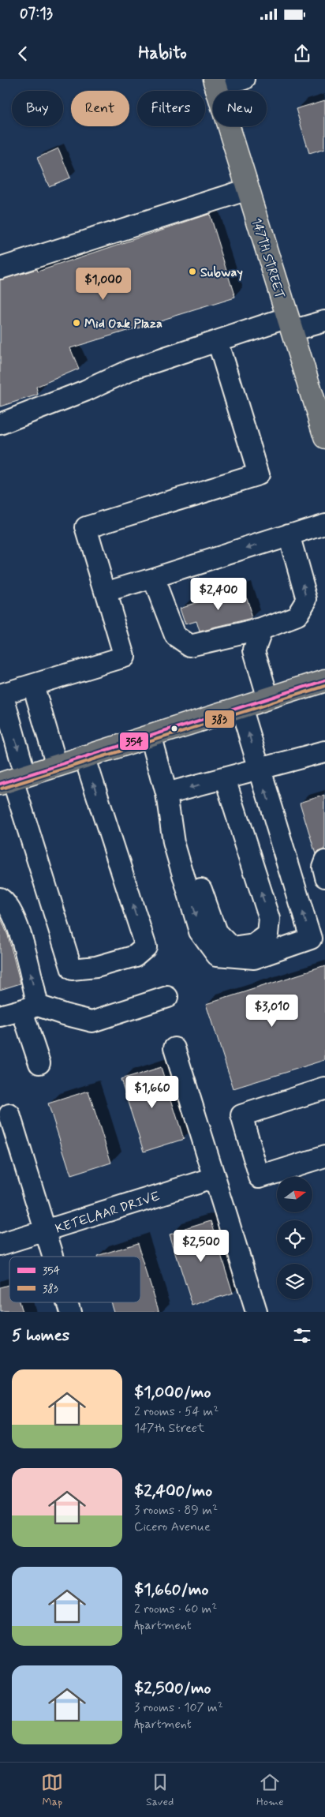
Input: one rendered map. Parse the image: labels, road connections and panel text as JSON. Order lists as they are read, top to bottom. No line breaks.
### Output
{"streets":{"main road":["147TH STREET"],"street":["KETELAAR DRIVE"]},"places":["Subway","Mid Oak Plaza"],"lines":["transit line 354","transit line 383"],"legend":["354","383"],"north":"right","page":{"status":"07:13","header":"Habito","chip":["Buy","Rent","Filters","New"],"price":["$1,000","$2,400","$3,010","$1,660","$2,500"],"heading":"5 homes","list":[{"name":"$1,000/mo","note":"2 rooms · 54 m² · 147th Street"},{"name":"$2,400/mo","note":"3 rooms · 89 m² · Cicero Avenue"},{"name":"$1,660/mo","note":"2 rooms · 60 m² · Apartment"},{"name":"$2,500/mo","note":"3 rooms · 107 m² · Apartment"}],"tabs":["Map","Saved","Home"]}}
